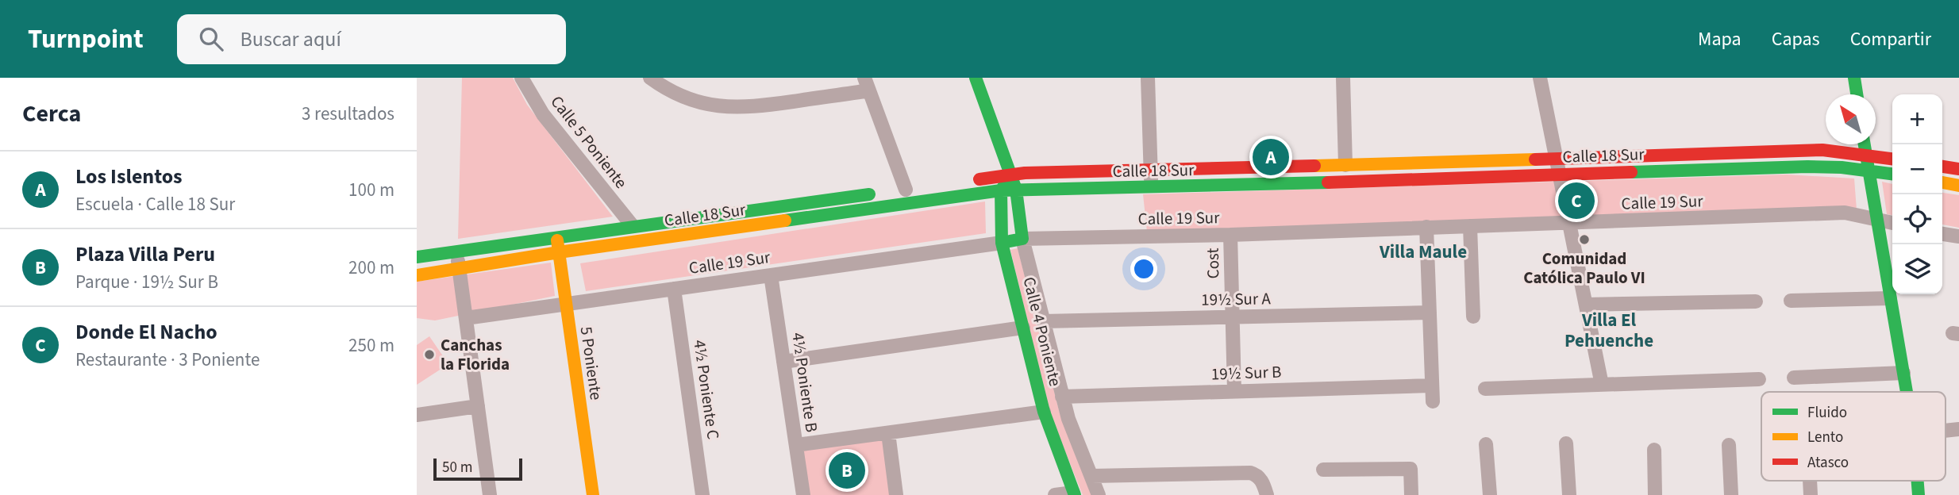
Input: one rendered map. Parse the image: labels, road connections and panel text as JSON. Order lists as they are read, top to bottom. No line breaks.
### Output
{"streets":{"main road":["Calle 18 Sur","Calle 19 Sur","Calle 4 Poniente","5 Poniente"],"street":["Calle 5 Poniente","Cost","19½ Sur A","19½ Sur B","4½ Poniente B","4½ Poniente C"]},"crossings":[["Calle 5 Poniente","Calle 18 Sur"],["Calle 18 Sur","Calle 4 Poniente"],["Calle 18 Sur","5 Poniente"],["Calle 19 Sur","Cost"],["Calle 19 Sur","Calle 4 Poniente"],["Calle 19 Sur","5 Poniente"],["Calle 19 Sur","4½ Poniente B"],["Calle 19 Sur","4½ Poniente C"],["Cost","19½ Sur A"],["Cost","19½ Sur B"],["19½ Sur A","Calle 4 Poniente"],["Calle 4 Poniente","19½ Sur B"]],"districts":["Villa Maule","Villa El Pehuenche"],"places":["Comunidad Católica Paulo VI","Canchas la Florida"],"legend":["Fluido","Lento","Atasco"],"scale_bar":"50 m","north":"top left","page":{"header":"Turnpoint","search":"Buscar aquí","nav":["Mapa","Capas","Compartir"],"heading":["Cerca","3 resultados"],"map_buttons":["+","−"],"pins":["A","C","B"],"list":[{"mark":"A","name":"Los Islentos","note":"Escuela · Calle 18 Sur","value":"100 m"},{"mark":"B","name":"Plaza Villa Peru","note":"Parque · 19½ Sur B","value":"200 m"},{"mark":"C","name":"Donde El Nacho","note":"Restaurante · 3 Poniente","value":"250 m"}],"scale":"50 m"}}
